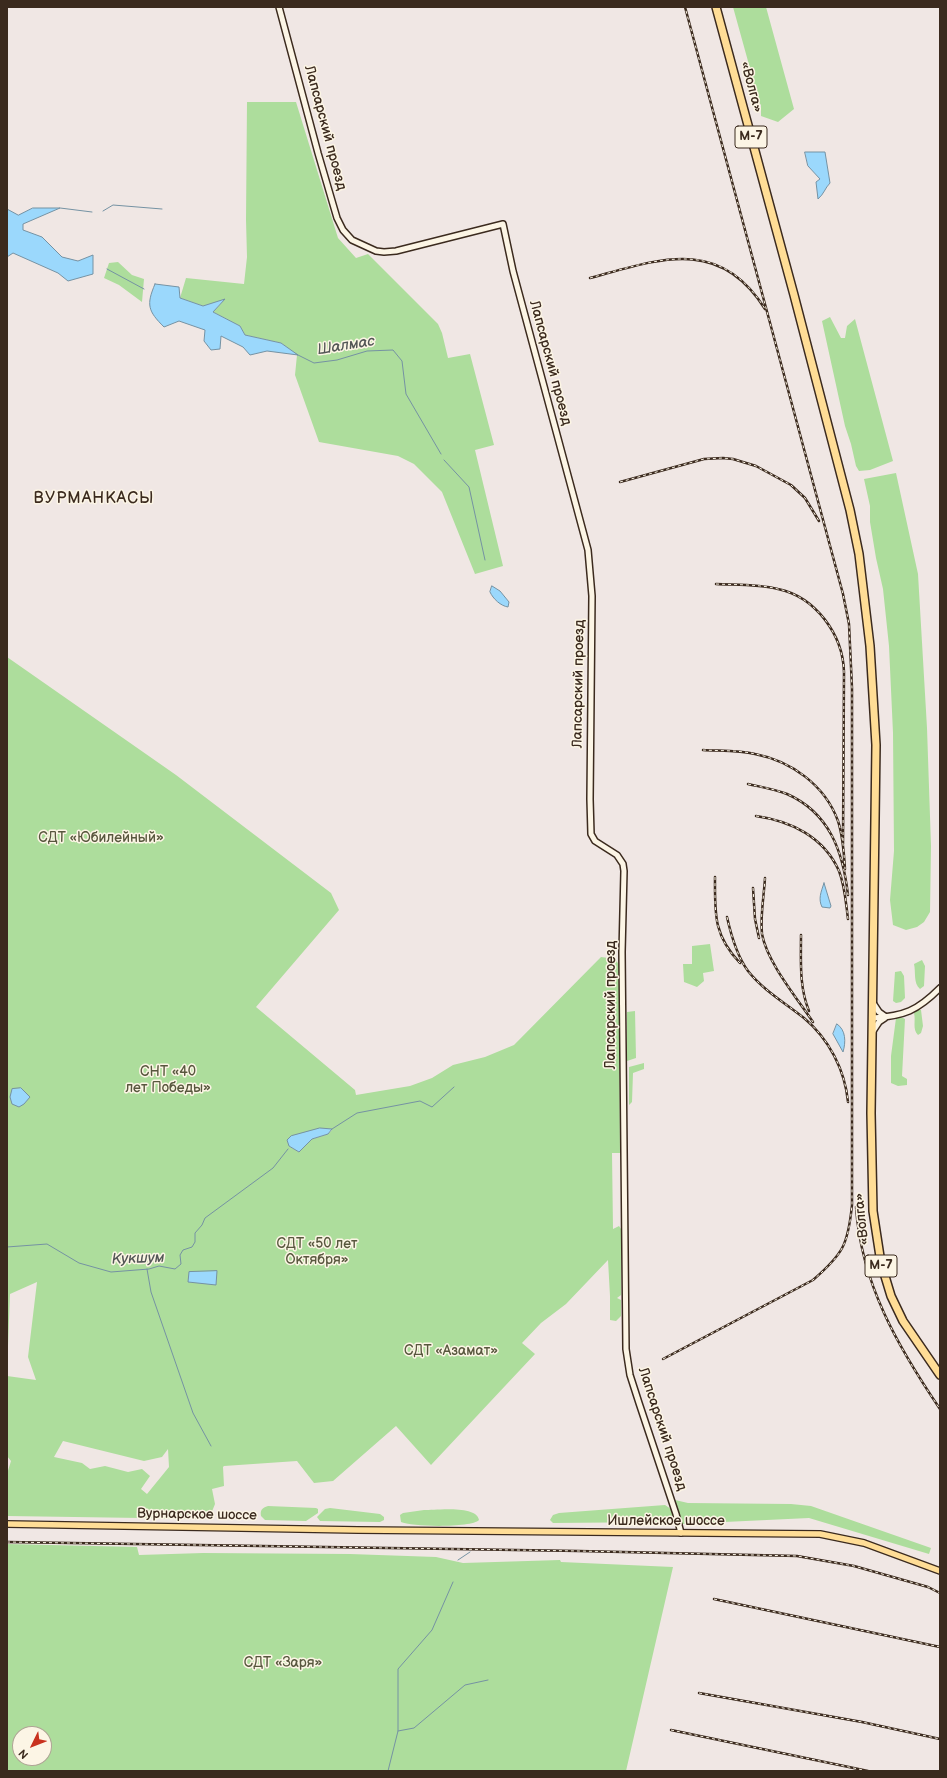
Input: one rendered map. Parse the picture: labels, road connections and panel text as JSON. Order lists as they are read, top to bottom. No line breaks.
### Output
{"streets":{"highway":["«Волга»","М-7"],"main road":["Вурнарское шоссе","Ишлейское шоссе"],"street":["Лапсарский проезд"]},"crossings":[["Лапсарский проезд","Ишлейское шоссе"],["Вурнарское шоссе","Ишлейское шоссе"]],"districts":["ВУРМАНКАСЫ"],"water":["Шалмас","Кукшум"],"parks":["СДТ «Юбилейный»","СНТ «40 лет Победы»","СДТ «50 лет Октября»","СДТ «Азамат»","СДТ «Заря»"],"north":"bottom left"}
